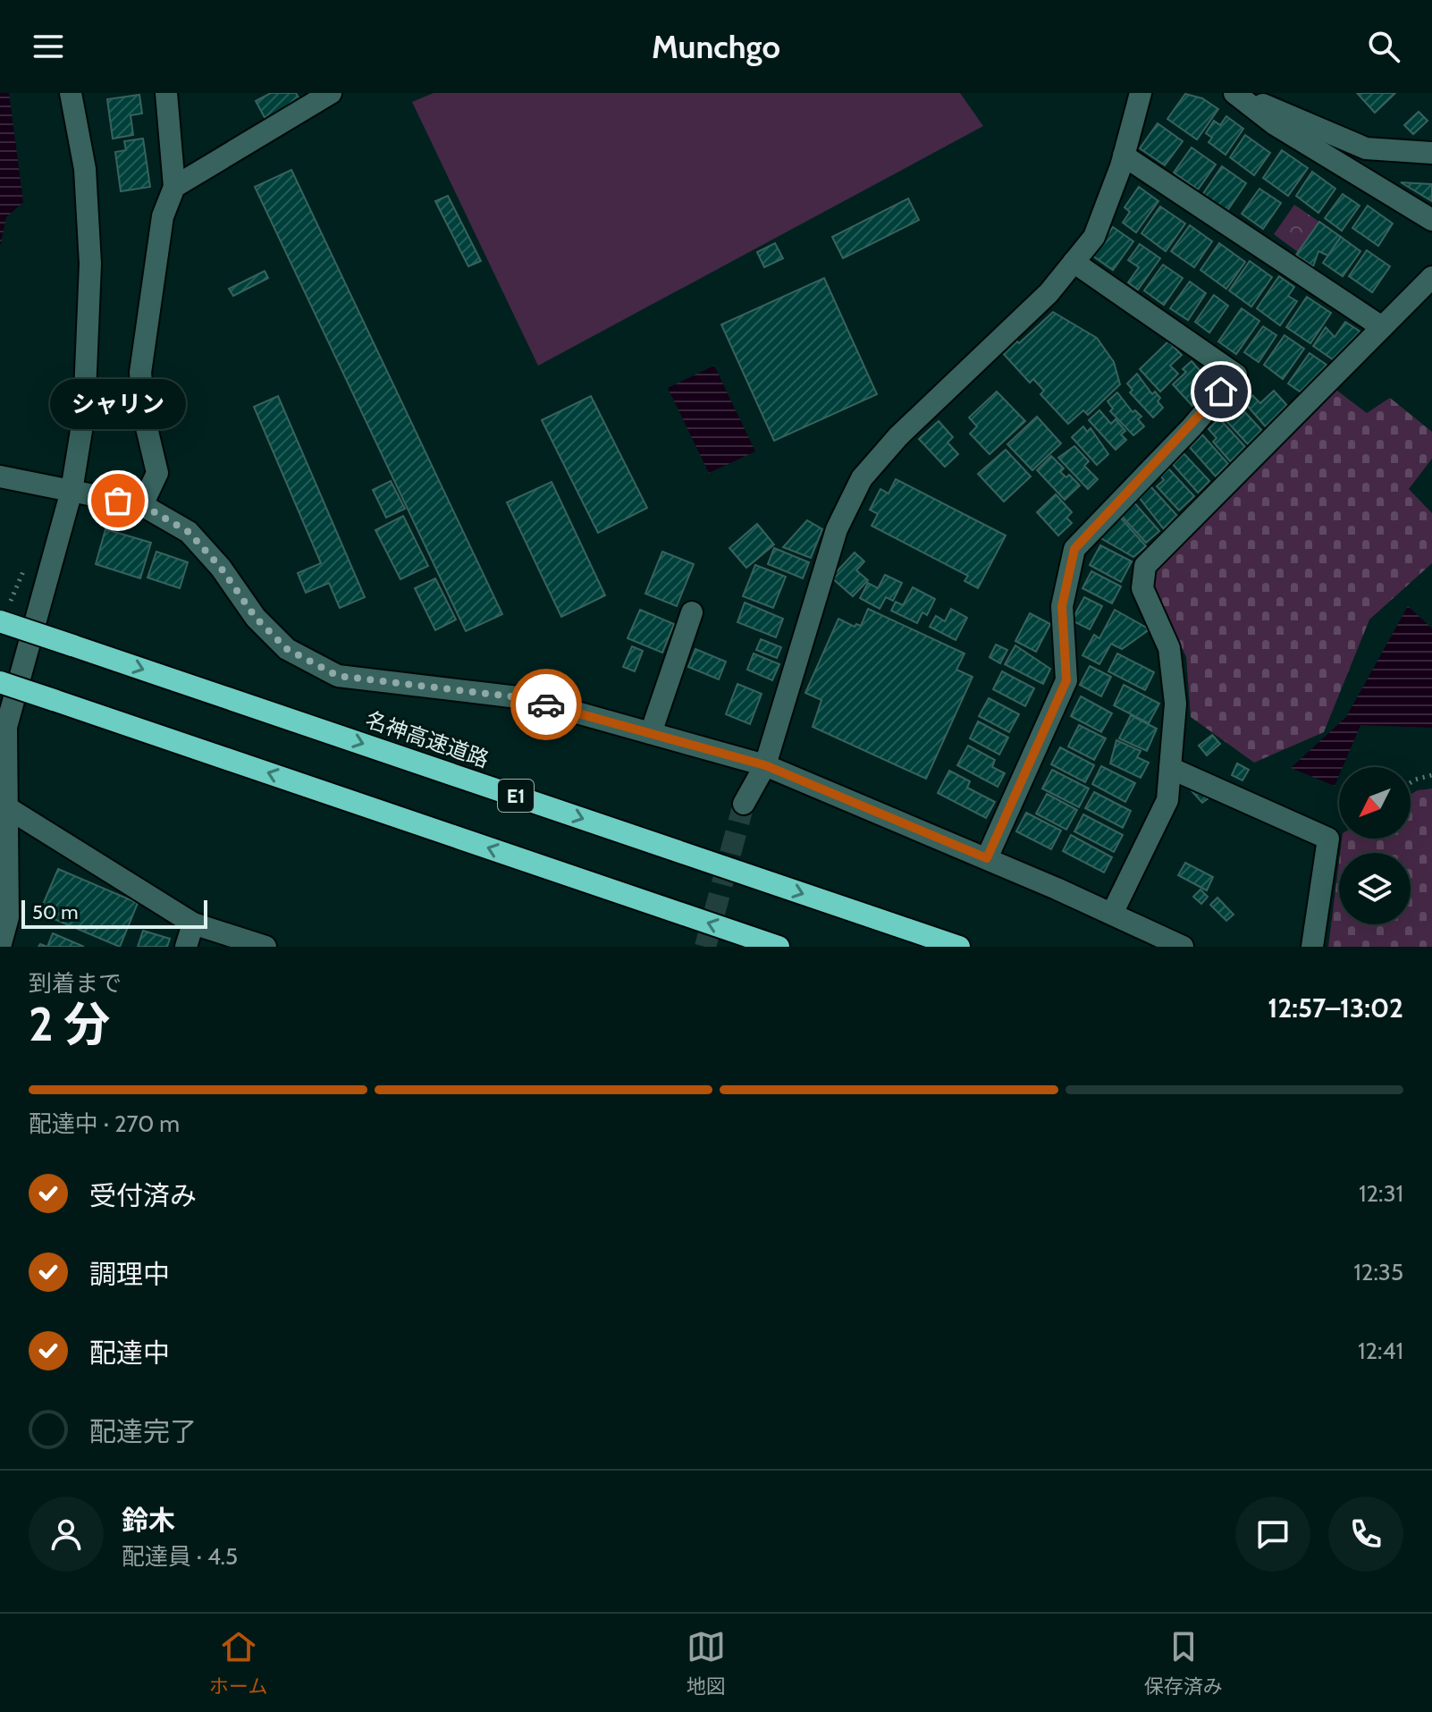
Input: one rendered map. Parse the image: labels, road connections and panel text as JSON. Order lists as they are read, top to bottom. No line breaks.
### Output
{"streets":{"highway":["名神高速道路","E1"]},"places":["シャリン"],"scale_bar":"50 m","north":"bottom left","page":{"header":"Munchgo","bubble":"シャリン","scale":"50 m","heading":["2 分","到着まで","12:57–13:02"],"panel":["鈴木","配達員 · 4.5"],"bar":"配達中 · 270 m","list":[["受付済み","12:31"],["調理中","12:35"],["配達中","12:41"],"配達完了"],"tabs":["ホーム","地図","保存済み"]}}
